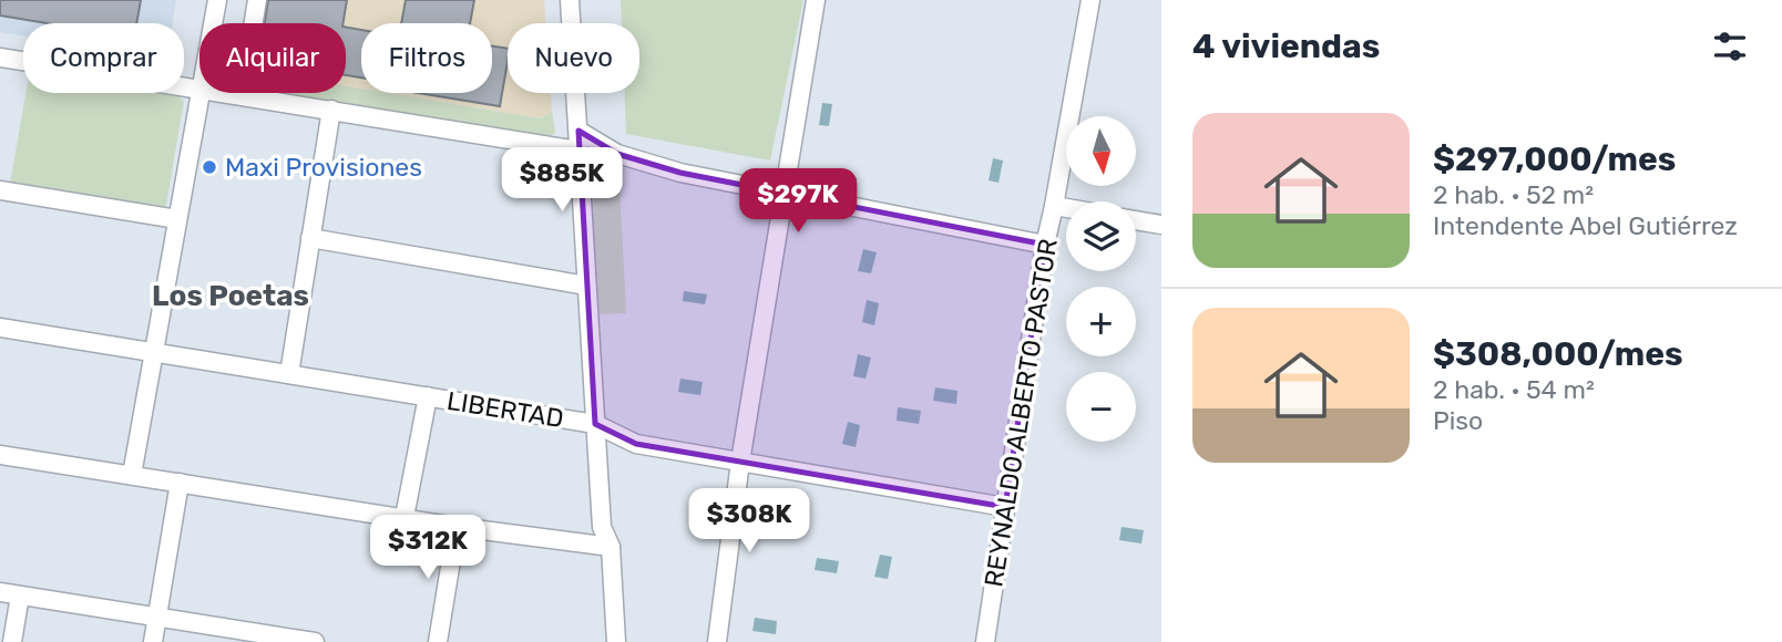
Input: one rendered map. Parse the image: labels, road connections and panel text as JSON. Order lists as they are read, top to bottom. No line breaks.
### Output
{"streets":{"street":["LIBERTAD","REYNALDO ALBERTO PASTOR"]},"crossings":[["LIBERTAD","REYNALDO ALBERTO PASTOR"]],"districts":["Los Poetas"],"places":["Maxi Provisiones"],"north":"bottom","page":{"heading":"4 viviendas","chip":["Comprar","Alquilar","Filtros","Nuevo"],"list":[{"name":"$297,000/mes","note":"2 hab. · 52 m² · Intendente Abel Gutiérrez"},{"name":"$308,000/mes","note":"2 hab. · 54 m² · Piso"}],"map_buttons":["+","−"],"price":["$885K","$297K","$308K","$312K"]}}
